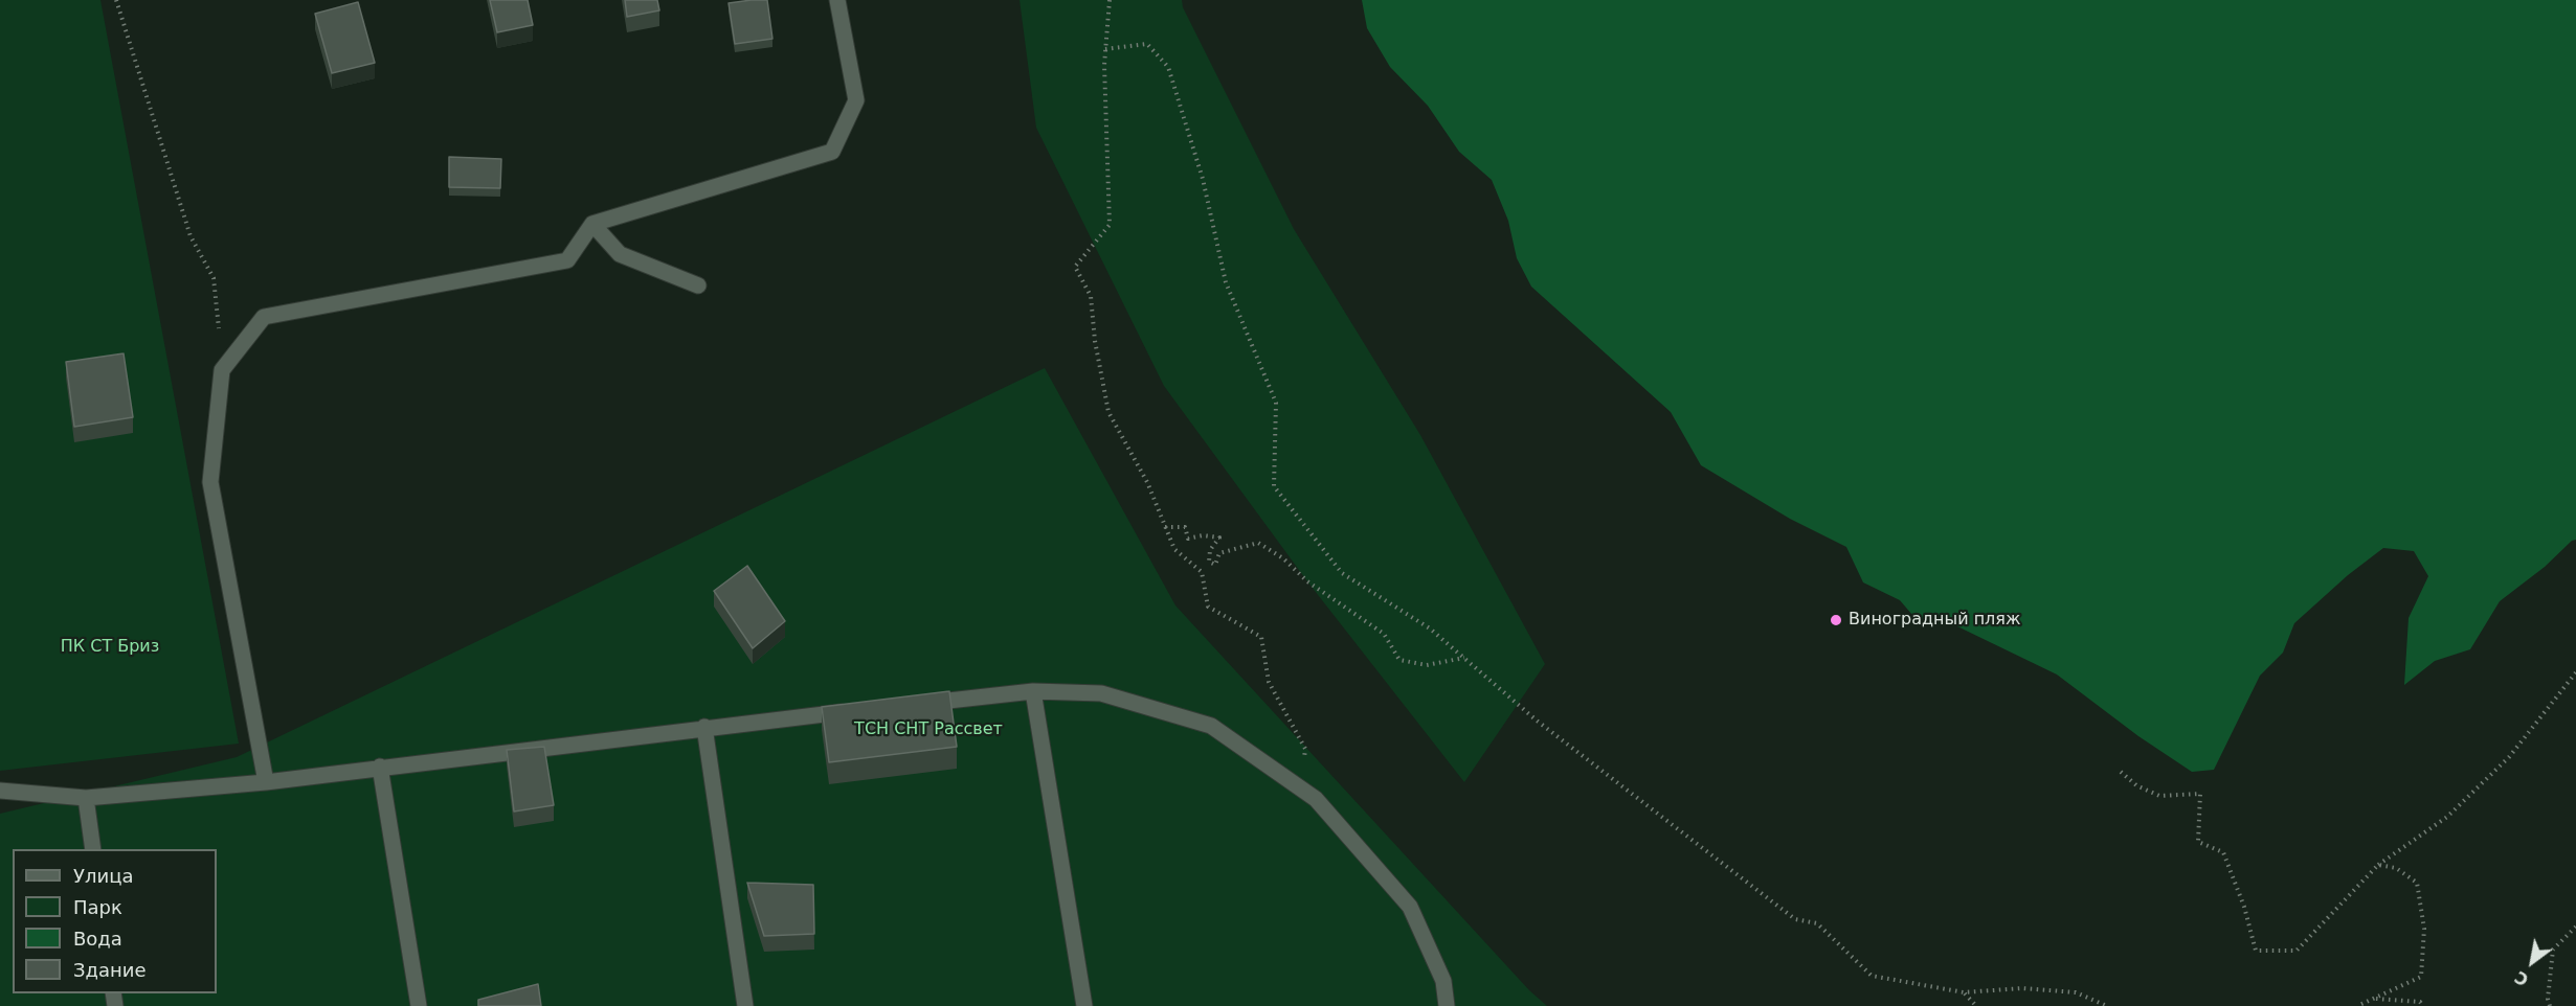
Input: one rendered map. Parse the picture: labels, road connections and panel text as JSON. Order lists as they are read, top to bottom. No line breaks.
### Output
{"parks":["ПК СТ Бриз","ТСН СНТ Рассвет"],"places":["Виноградный пляж"],"legend":["Улица","Парк","Вода","Здание"],"north":"bottom left"}
